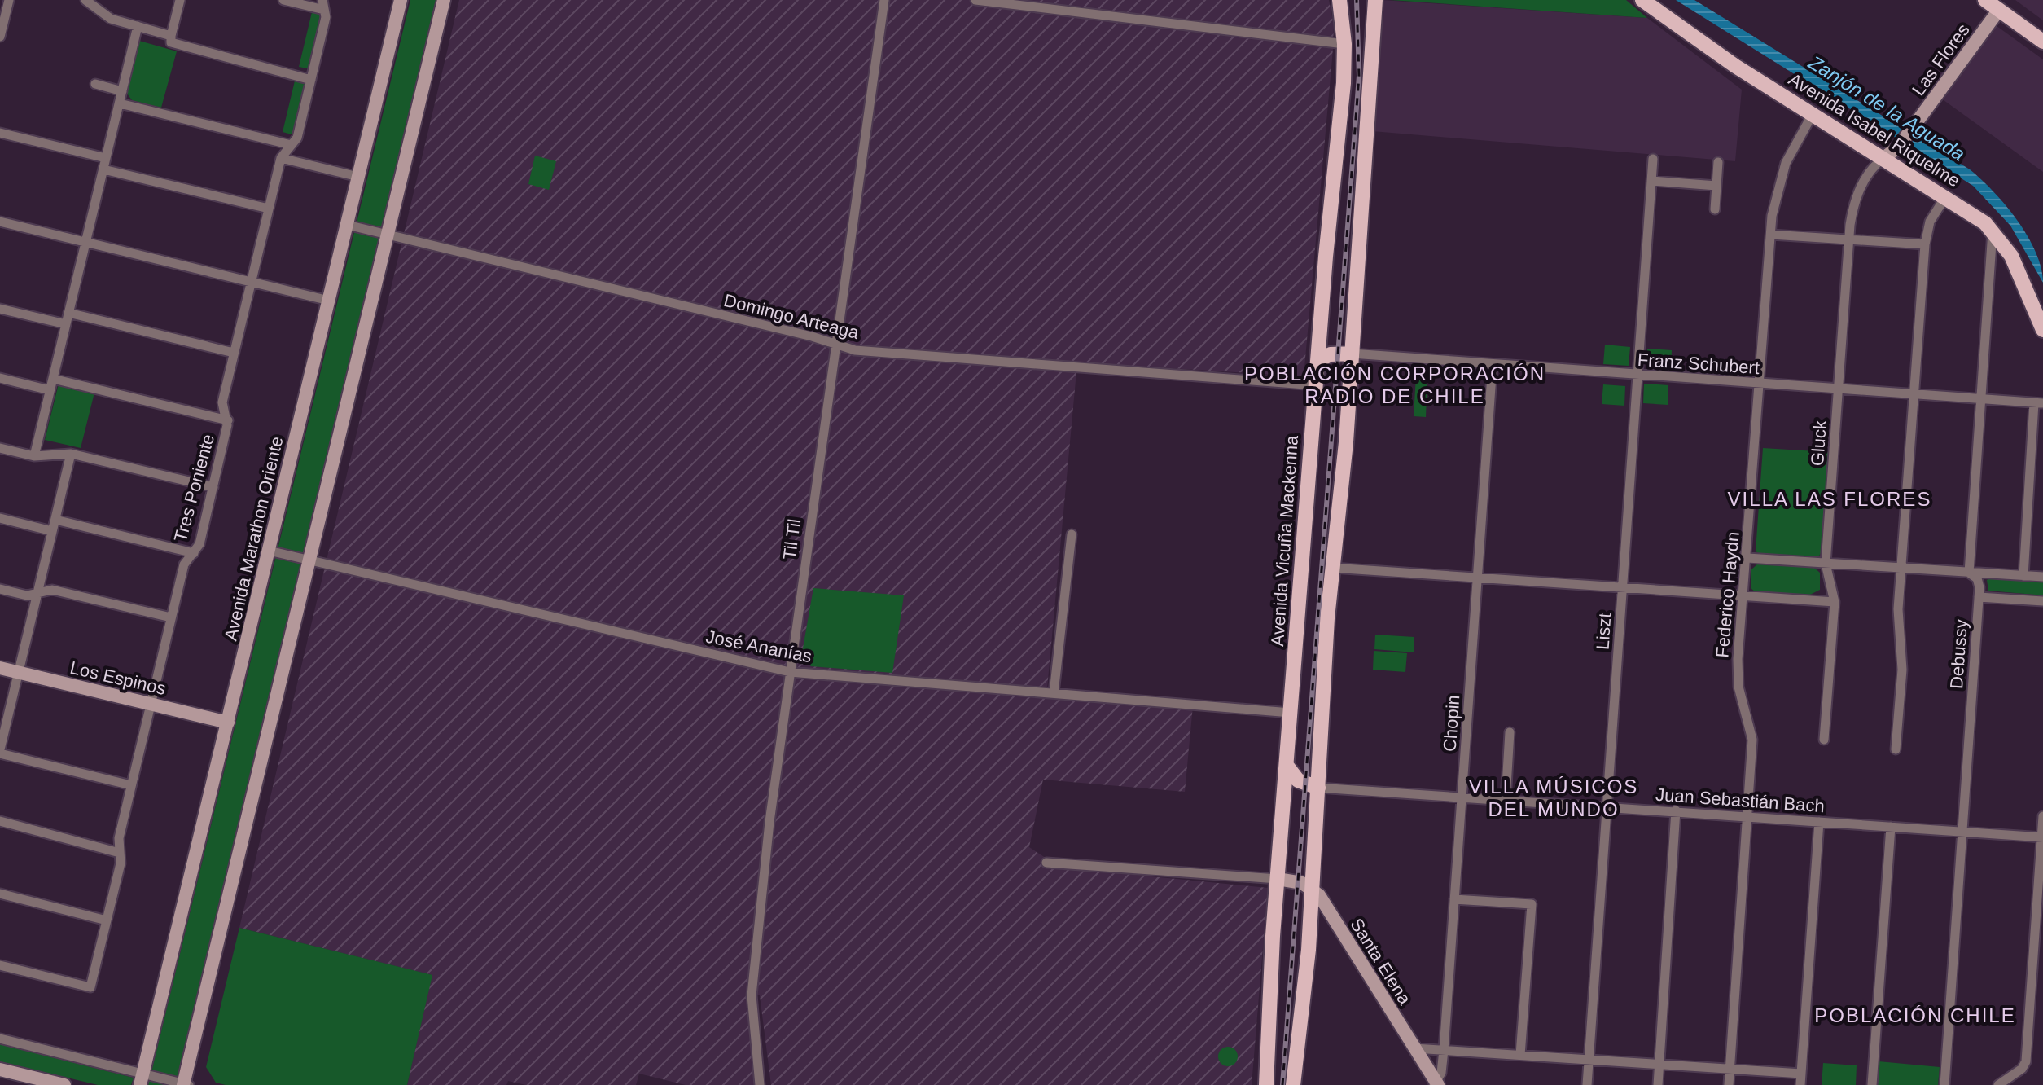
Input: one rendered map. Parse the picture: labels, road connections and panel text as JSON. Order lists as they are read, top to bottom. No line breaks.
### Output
{"streets":{"main road":["Las Flores","Avenida Isabel Riquelme","Avenida Marathon Oriente","Avenida Vicuña Mackenna","Los Espinos","Santa Elena"],"street":["Domingo Arteaga","Franz Schubert","Gluck","Tres Poniente","Til Til","Federico Haydn","Liszt","José Ananías","Debussy","Chopin","Juan Sebastián Bach"]},"crossings":[["Las Flores","Avenida Isabel Riquelme"],["Las Flores","Gluck"],["Avenida Isabel Riquelme","Gluck"],["Avenida Isabel Riquelme","Federico Haydn"],["Domingo Arteaga","Avenida Marathon Oriente"],["Domingo Arteaga","Til Til"],["Domingo Arteaga","Avenida Vicuña Mackenna"],["Franz Schubert","Gluck"],["Franz Schubert","Federico Haydn"],["Franz Schubert","Liszt"],["Franz Schubert","Chopin"],["Tres Poniente","Los Espinos"],["Avenida Marathon Oriente","José Ananías"],["Avenida Marathon Oriente","Los Espinos"],["Til Til","José Ananías"],["Avenida Vicuña Mackenna","José Ananías"],["Federico Haydn","Juan Sebastián Bach"],["Liszt","Juan Sebastián Bach"],["Debussy","Juan Sebastián Bach"],["Chopin","Juan Sebastián Bach"],["Chopin","Santa Elena"]],"districts":["POBLACIÓN CORPORACIÓN RADIO DE CHILE","VILLA LAS FLORES","VILLA MÚSICOS DEL MUNDO","POBLACIÓN CHILE"],"water":["Zanjón de la Aguada"]}
